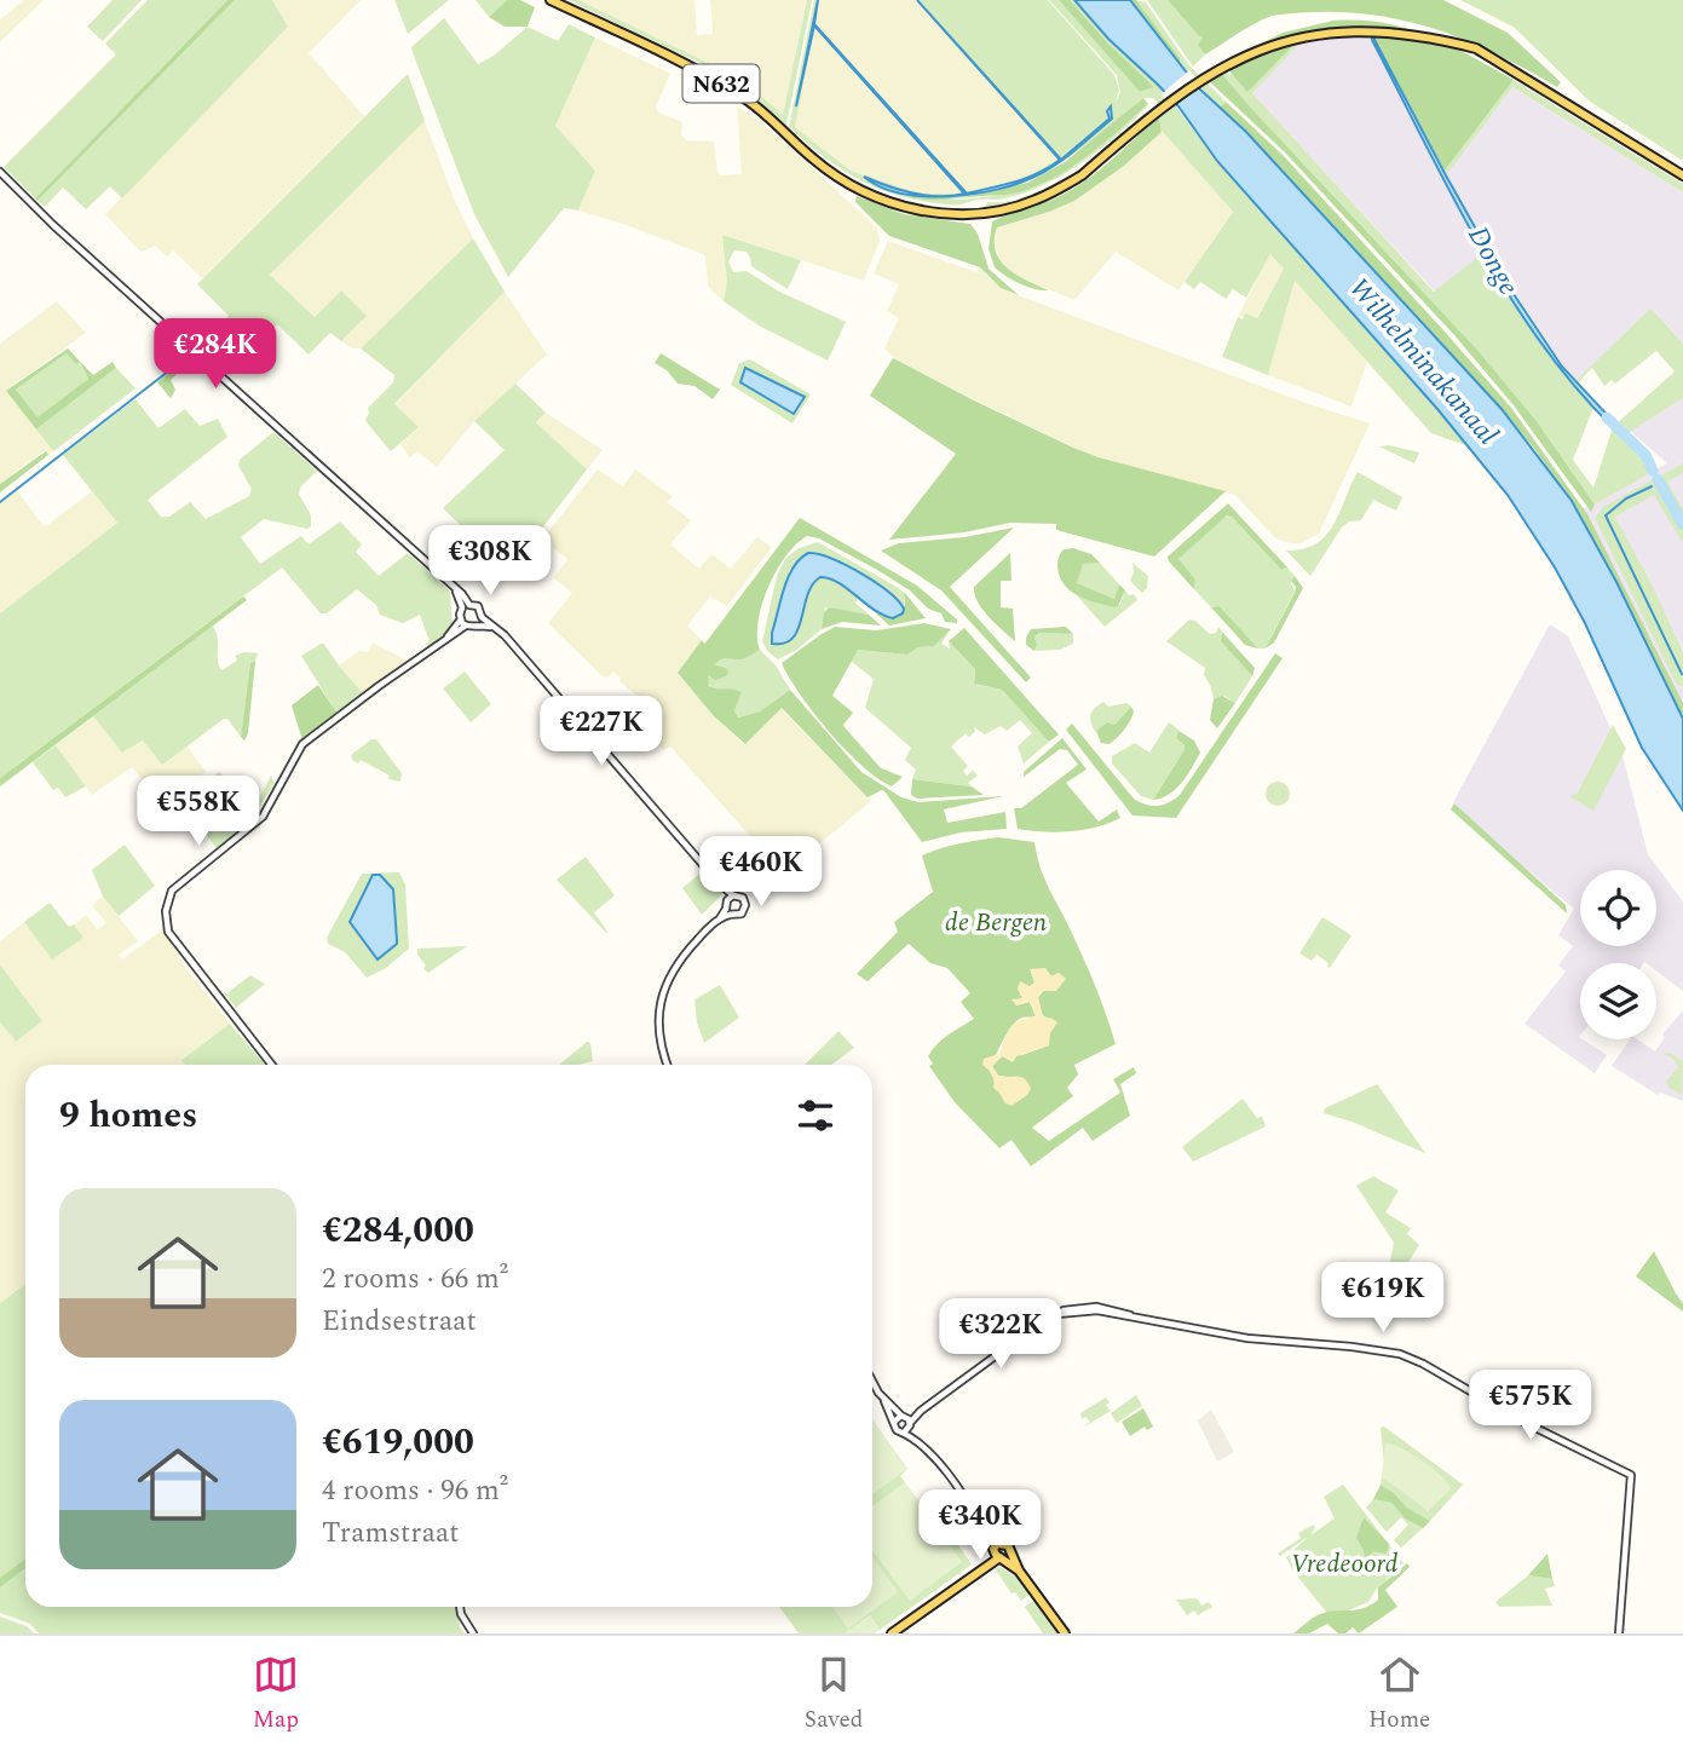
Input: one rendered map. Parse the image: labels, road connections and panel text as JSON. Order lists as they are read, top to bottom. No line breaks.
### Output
{"streets":{"main road":["N632"]},"water":["Donge","Wilhelminakanaal"],"parks":["de Bergen","Vredeoord"],"page":{"price":["€284K","€308K","€227K","€558K","€460K","€619K","€322K","€575K","€340K"],"heading":"9 homes","list":[{"name":"€284,000","note":"2 rooms · 66 m² · Eindsestraat"},{"name":"€619,000","note":"4 rooms · 96 m² · Tramstraat"}],"tabs":["Map","Saved","Home"]}}
